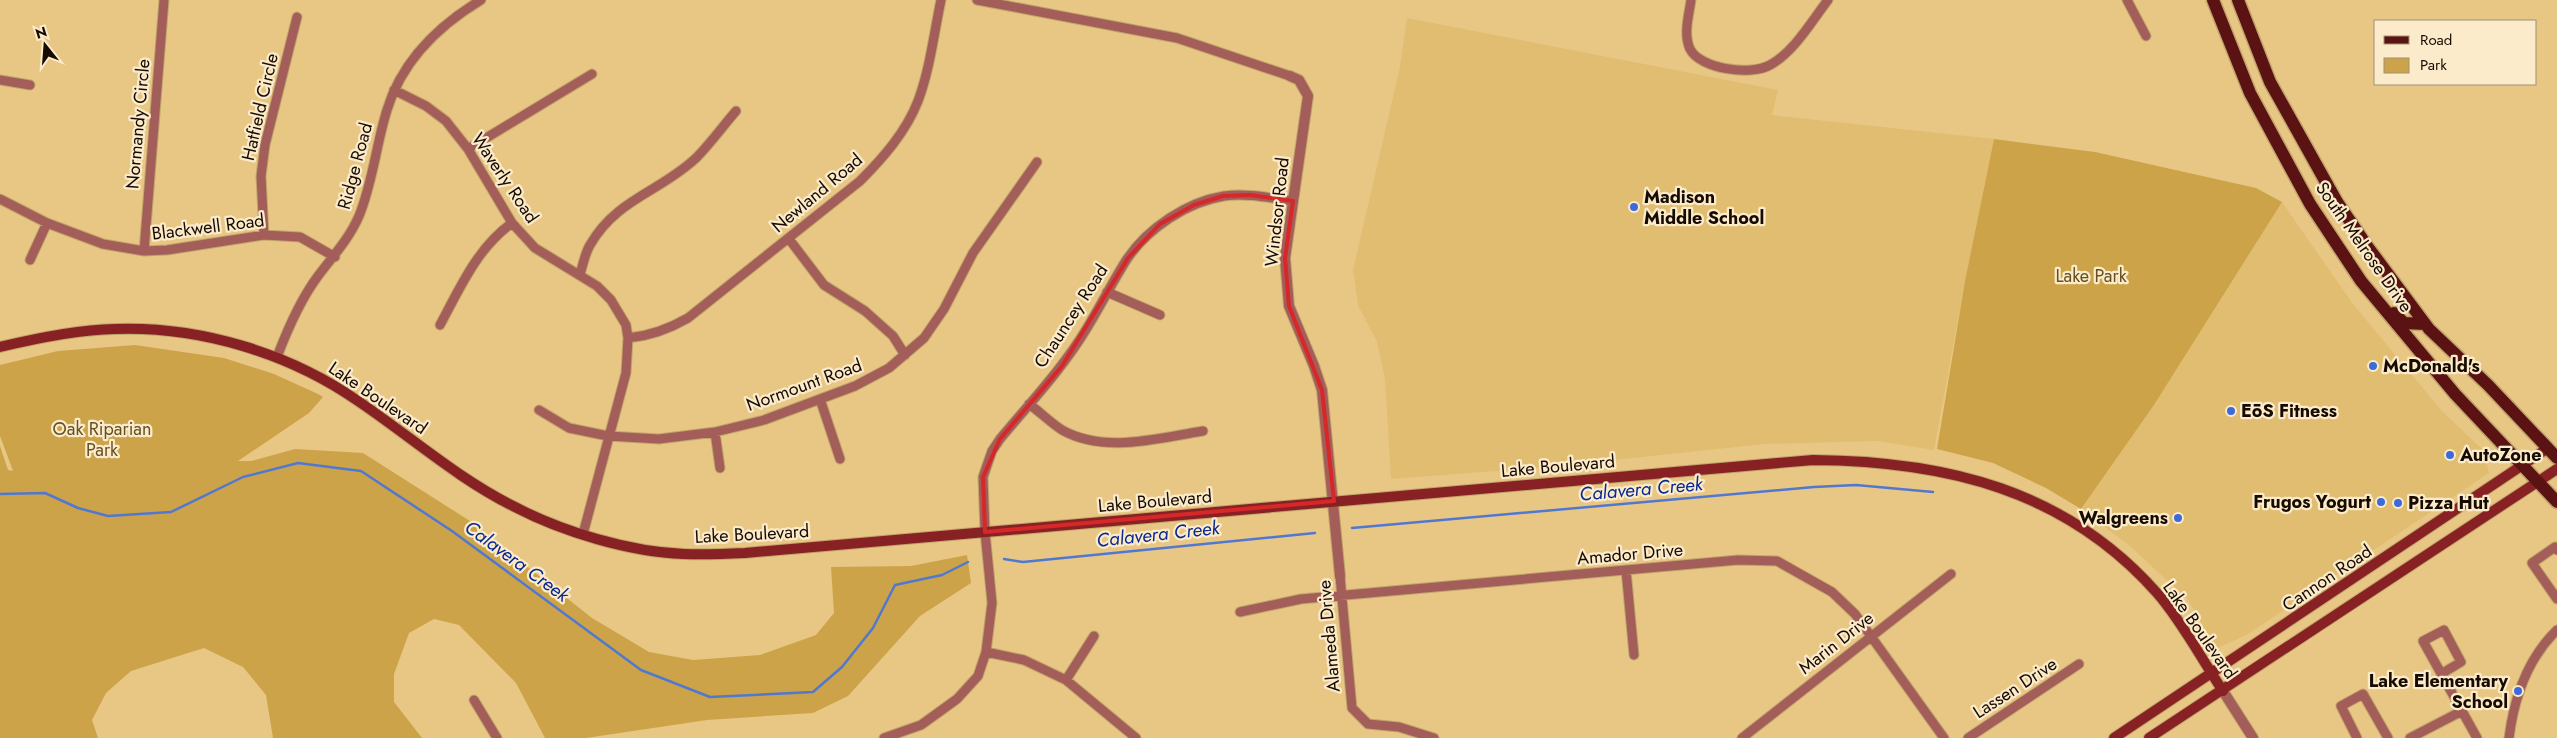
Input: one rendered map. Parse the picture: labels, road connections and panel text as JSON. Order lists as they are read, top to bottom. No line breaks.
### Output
{"streets":{"main road":["South Melrose Drive","Lake Boulevard","Cannon Road"],"street":["Hatfield Circle","Normandy Circle","Ridge Road","Waverly Road","Newland Road","Windsor Road","Blackwell Road","Chauncey Road","Normount Road","Amador Drive","Alameda Drive","Marin Drive","Lassen Drive"]},"crossings":[["Hatfield Circle","Blackwell Road"],["Normandy Circle","Blackwell Road"],["Ridge Road","Waverly Road"],["Ridge Road","Blackwell Road"],["Ridge Road","Lake Boulevard"],["Waverly Road","Newland Road"],["Waverly Road","Normount Road"],["Waverly Road","Lake Boulevard"],["Windsor Road","Chauncey Road"],["Windsor Road","Lake Boulevard"],["Windsor Road","Alameda Drive"],["South Melrose Drive","Cannon Road"],["Chauncey Road","Lake Boulevard"],["Lake Boulevard","Cannon Road"],["Lake Boulevard","Alameda Drive"],["Amador Drive","Alameda Drive"],["Amador Drive","Marin Drive"]],"water":["Calavera Creek"],"parks":["Lake Park","Oak Riparian Park"],"places":["Madison Middle School","McDonald's","EōS Fitness","AutoZone","Frugos Yogurt","Pizza Hut","Walgreens","Lake Elementary School"],"legend":["Road","Park"],"north":"top"}
